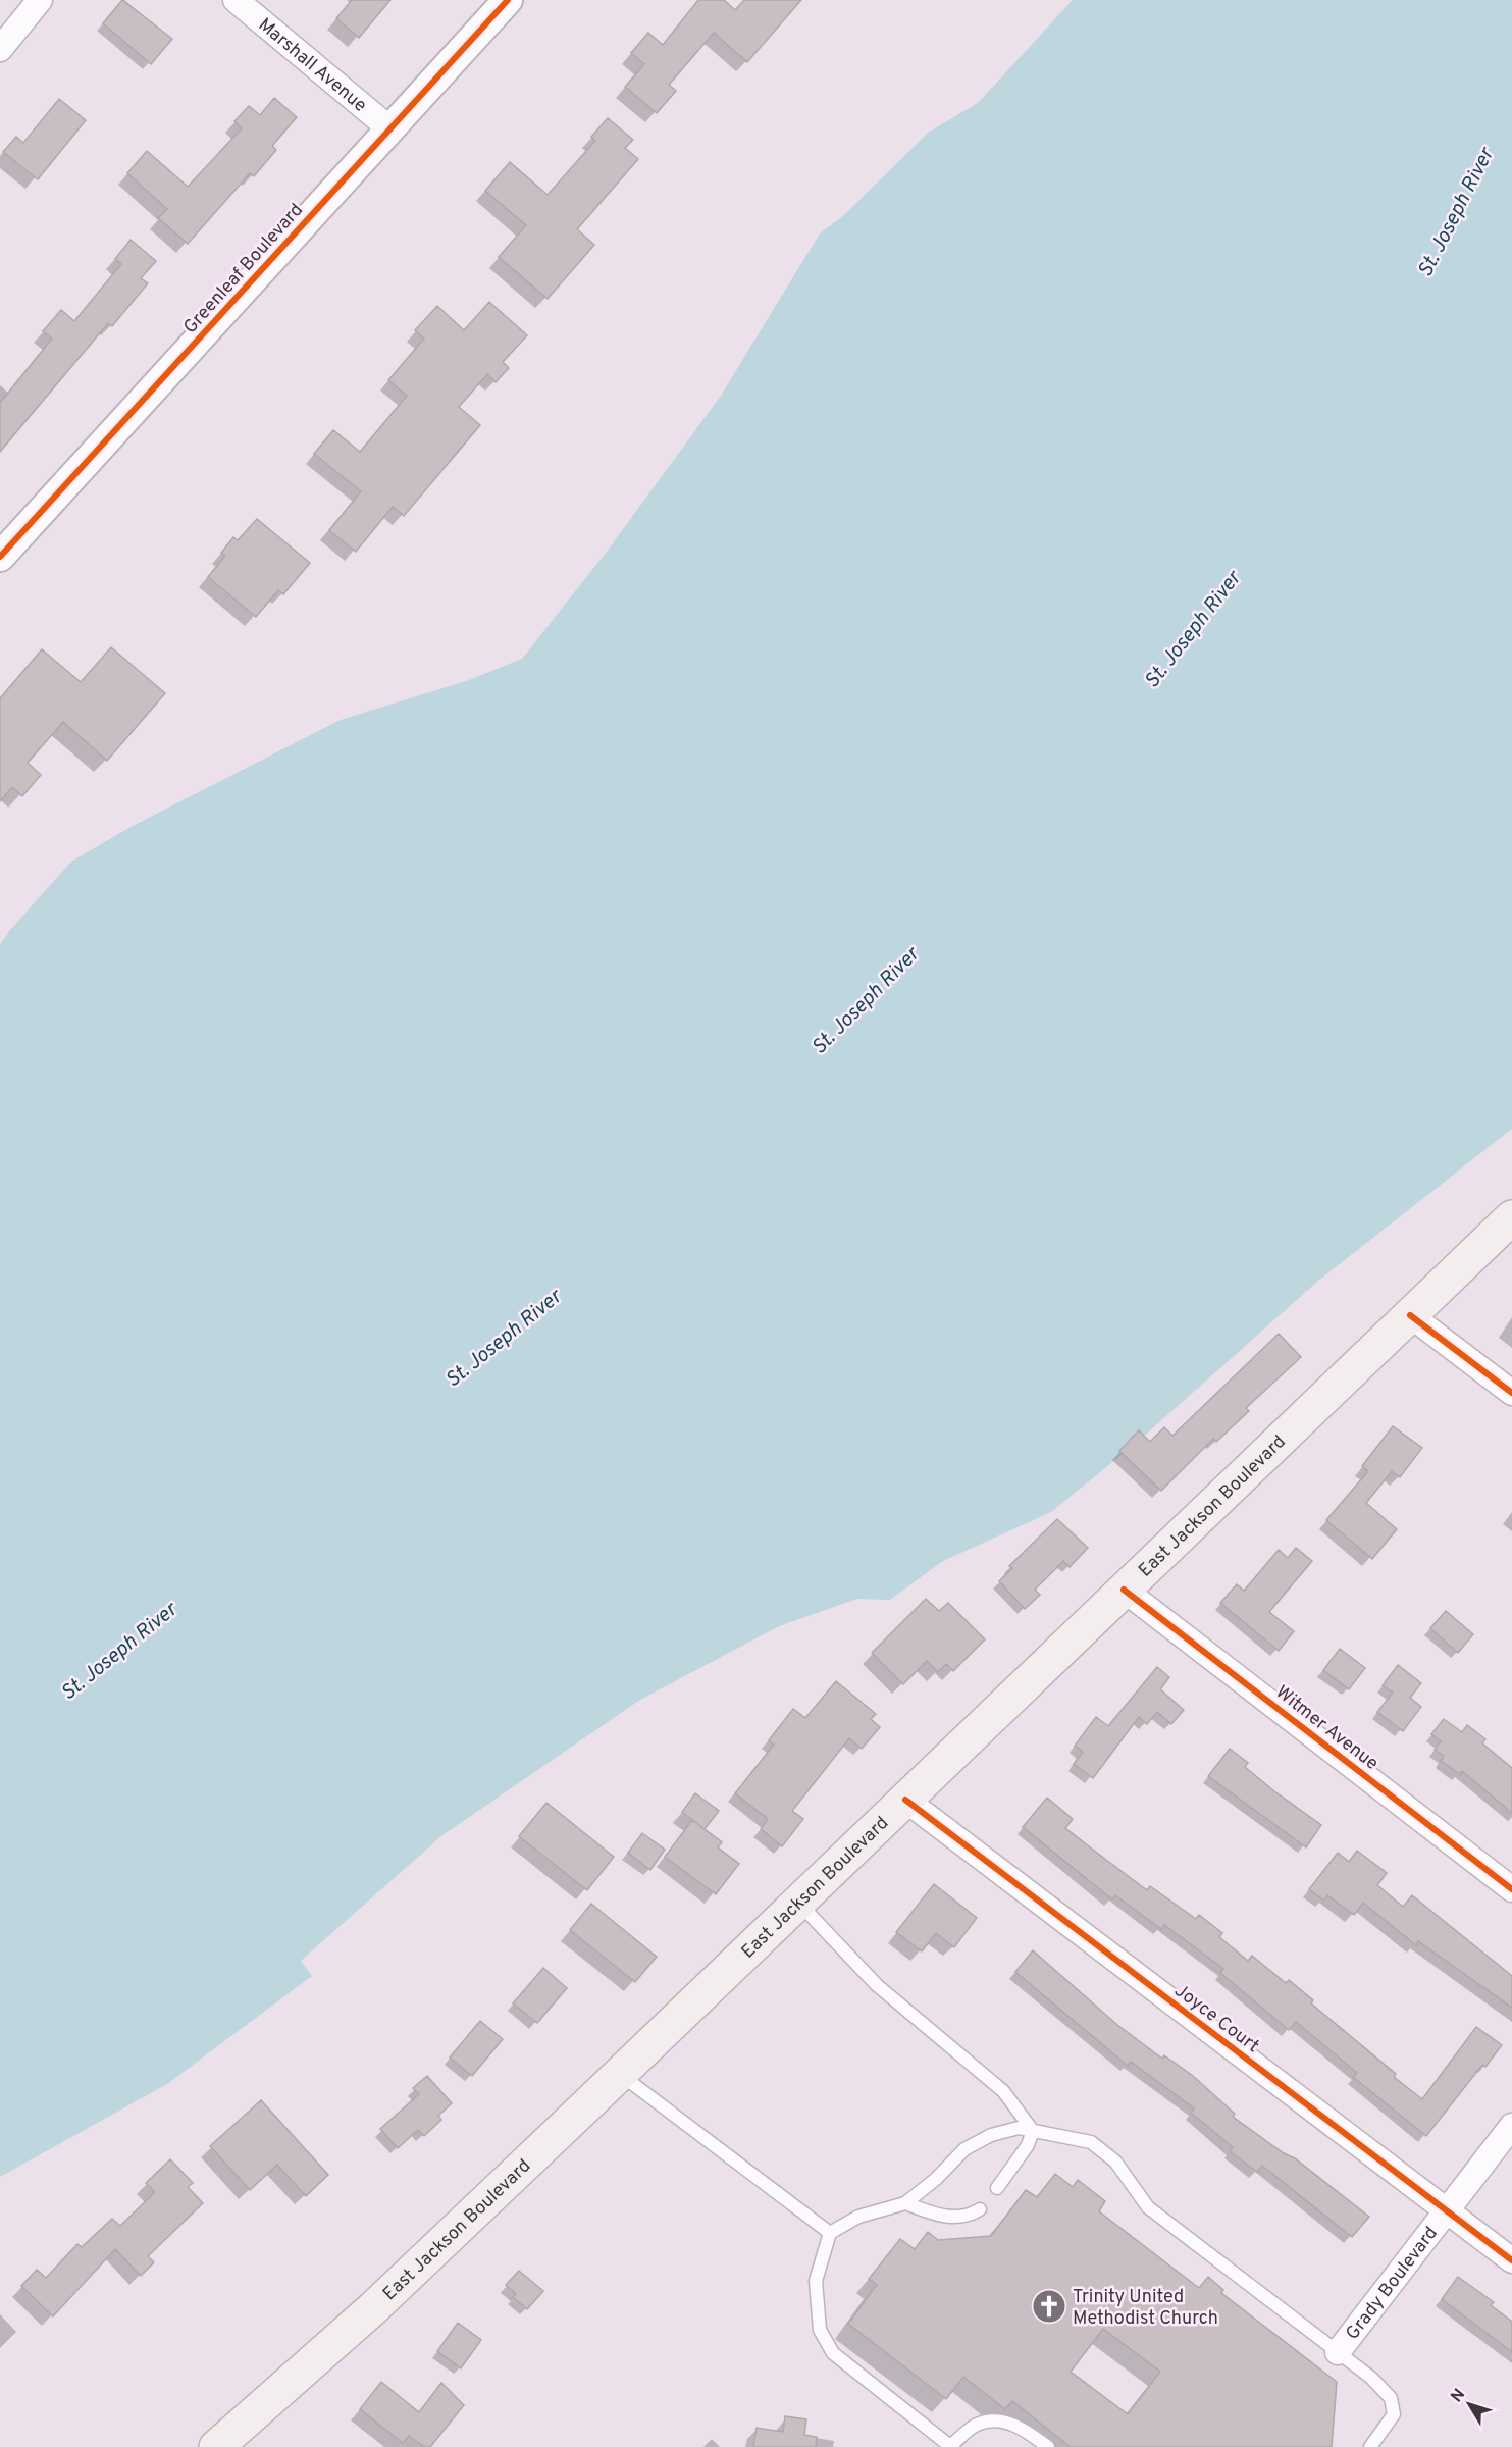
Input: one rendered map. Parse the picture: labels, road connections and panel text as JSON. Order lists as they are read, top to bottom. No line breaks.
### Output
{"streets":{"main road":["East Jackson Boulevard"],"street":["Marshall Avenue","Greenleaf Boulevard","Witmer Avenue","Joyce Court","Grady Boulevard"]},"crossings":[["Marshall Avenue","Greenleaf Boulevard"],["East Jackson Boulevard","Witmer Avenue"],["East Jackson Boulevard","Joyce Court"],["Joyce Court","Grady Boulevard"]],"water":["St. Joseph River"],"places":{"church":["Trinity United Methodist Church"]},"north":"top left"}
